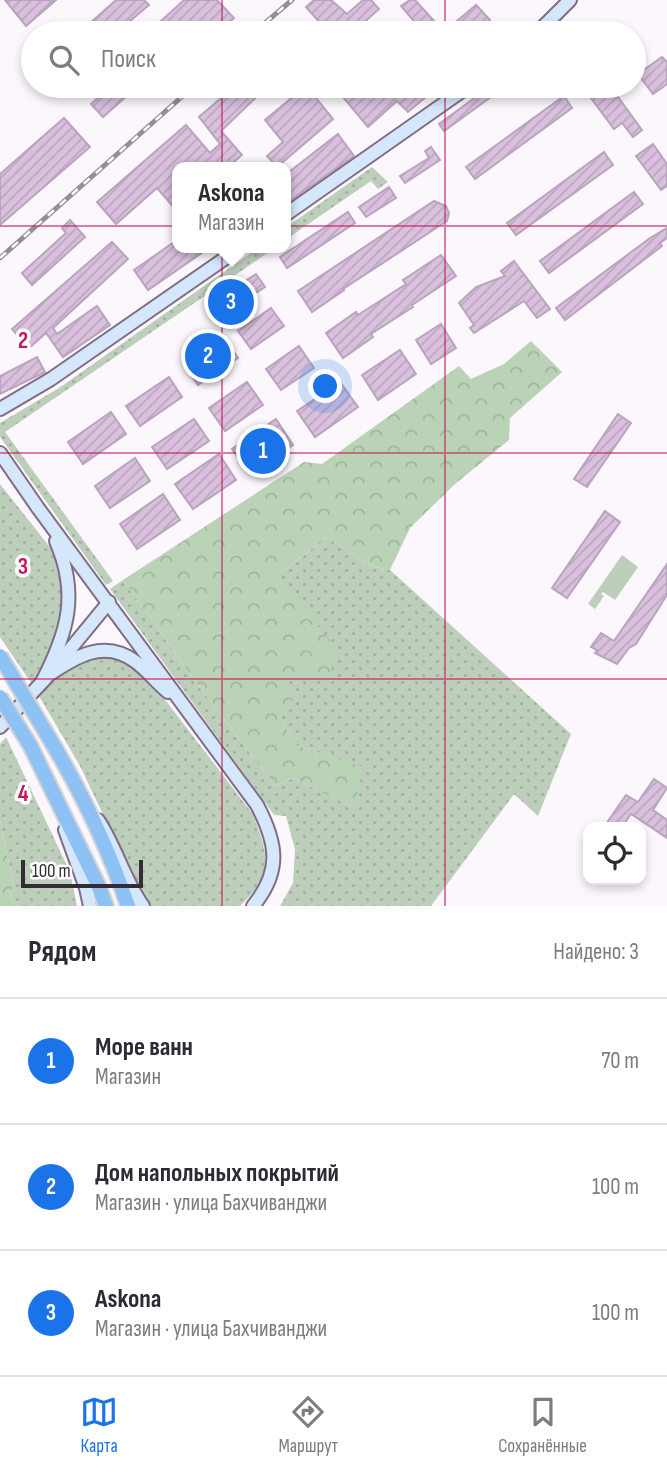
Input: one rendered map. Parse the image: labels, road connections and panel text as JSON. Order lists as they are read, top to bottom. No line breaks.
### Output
{"scale_bar":"100 m","page":{"search":"Поиск","popup":["Askona","Магазин"],"pins":["3","2","1"],"scale":"100 m","heading":["Рядом","Найдено: 3"],"list":[{"mark":"1","name":"Море ванн","note":"Магазин","value":"70 m"},{"mark":"2","name":"Дом напольных покрытий","note":"Магазин · улица Бахчиванджи","value":"100 m"},{"mark":"3","name":"Askona","note":"Магазин · улица Бахчиванджи","value":"100 m"}],"nav":["Карта","Маршрут","Сохранённые"]},"grid":{"rows":["2","3","4"]}}
